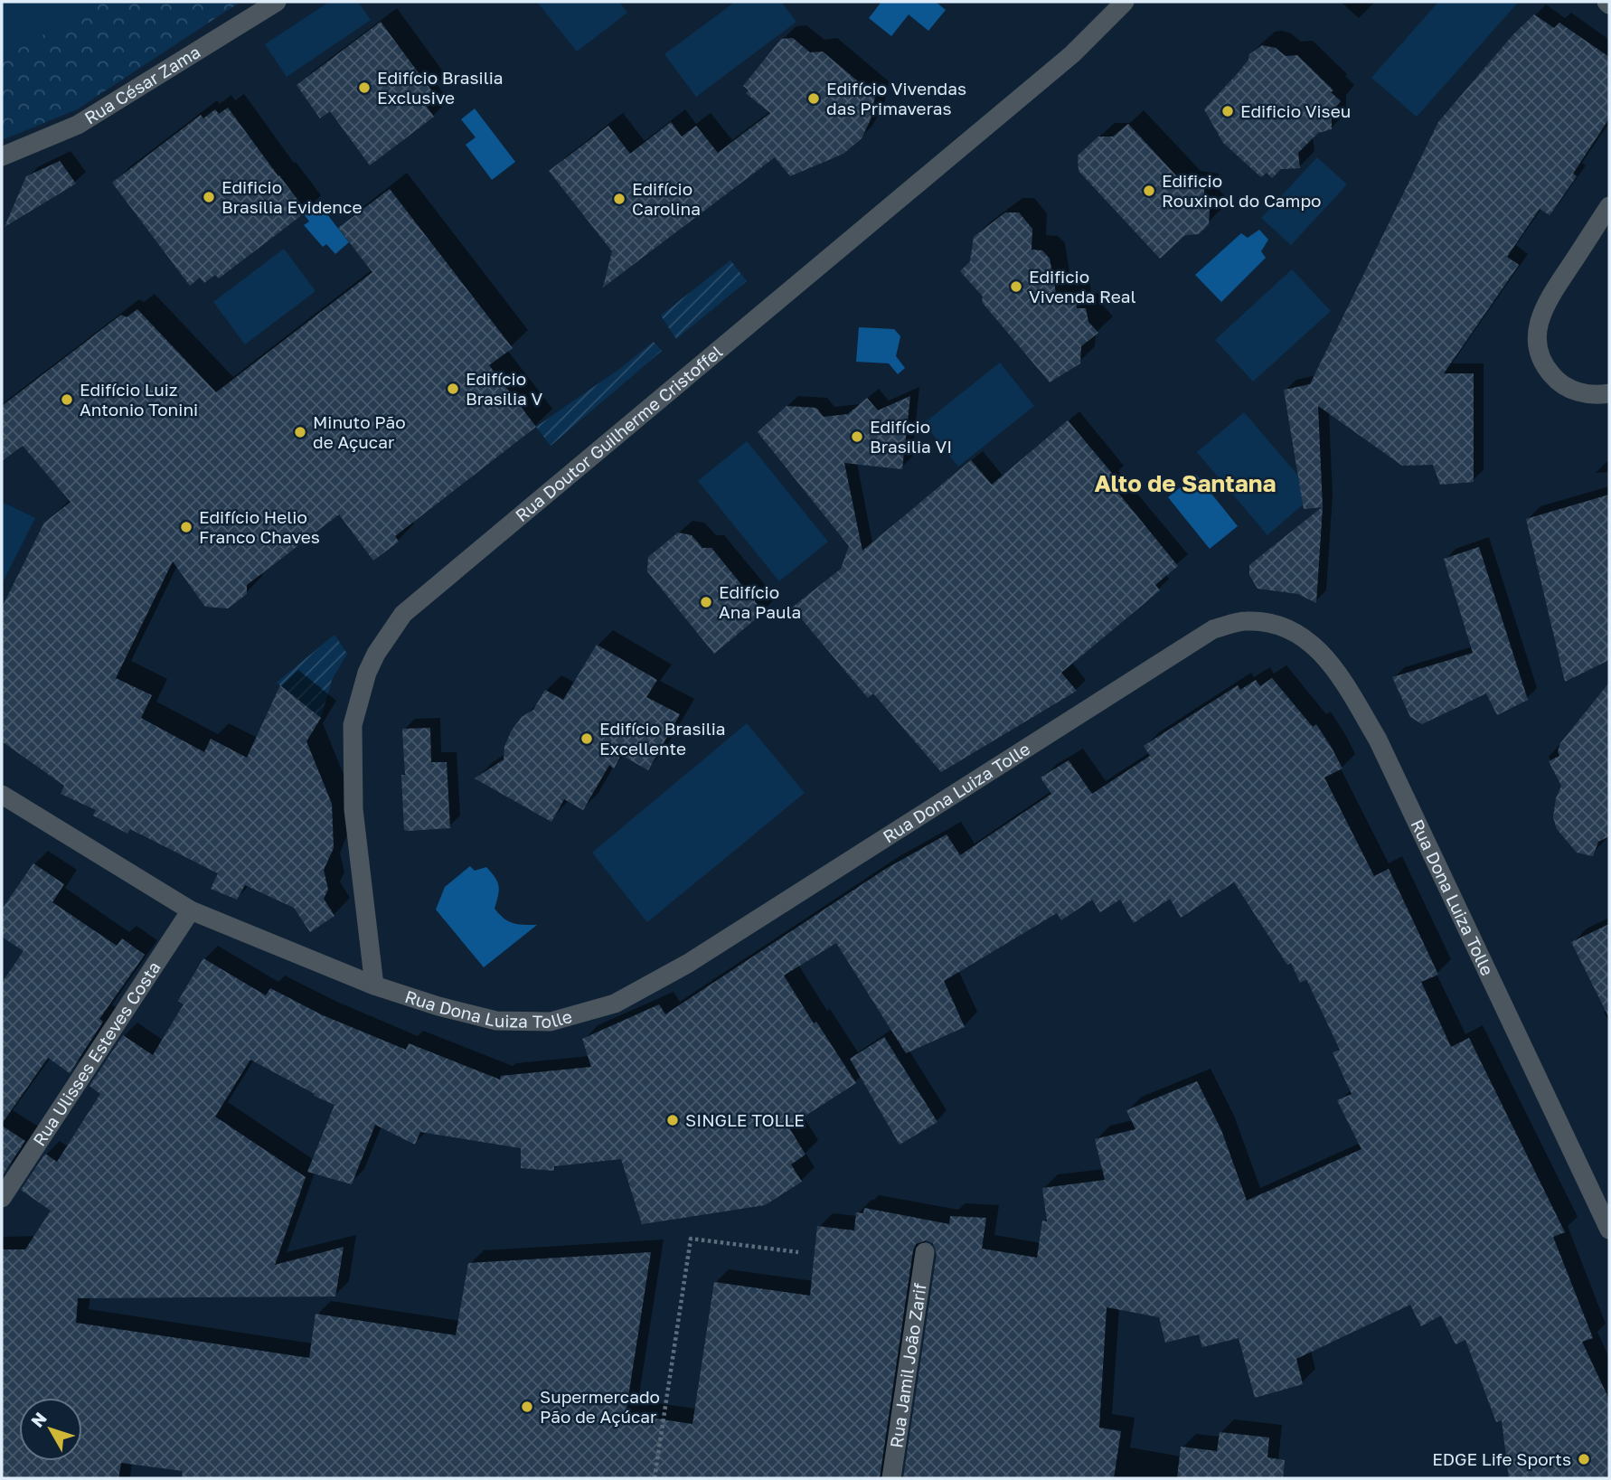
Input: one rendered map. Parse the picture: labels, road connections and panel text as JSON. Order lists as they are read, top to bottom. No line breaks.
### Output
{"streets":{"street":["Rua César Zama","Rua Doutor Guilherme Cristoffel","Rua Dona Luiza Tolle","Rua Ulisses Esteves Costa","Rua Jamil João Zarif"]},"crossings":[["Rua Doutor Guilherme Cristoffel","Rua Dona Luiza Tolle"],["Rua Dona Luiza Tolle","Rua Ulisses Esteves Costa"]],"districts":["Alto de Santana"],"places":["Edifício Brasilia Exclusive","Edifício Vivendas das Primaveras","Edificio Viseu","Edificio Rouxinol do Campo","Edificio Brasilia Evidence","Edifício Carolina","Edificio Vivenda Real","Edifício Brasilia V","Edifício Luiz Antonio Tonini","Minuto Pão de Açucar","Edifício Brasilia VI","Edifício Helio Franco Chaves","Edifício Ana Paula","Edifício Brasilia Excellente","SINGLE TOLLE","Supermercado Pão de Açúcar","EDGE Life Sports"],"north":"top left"}
